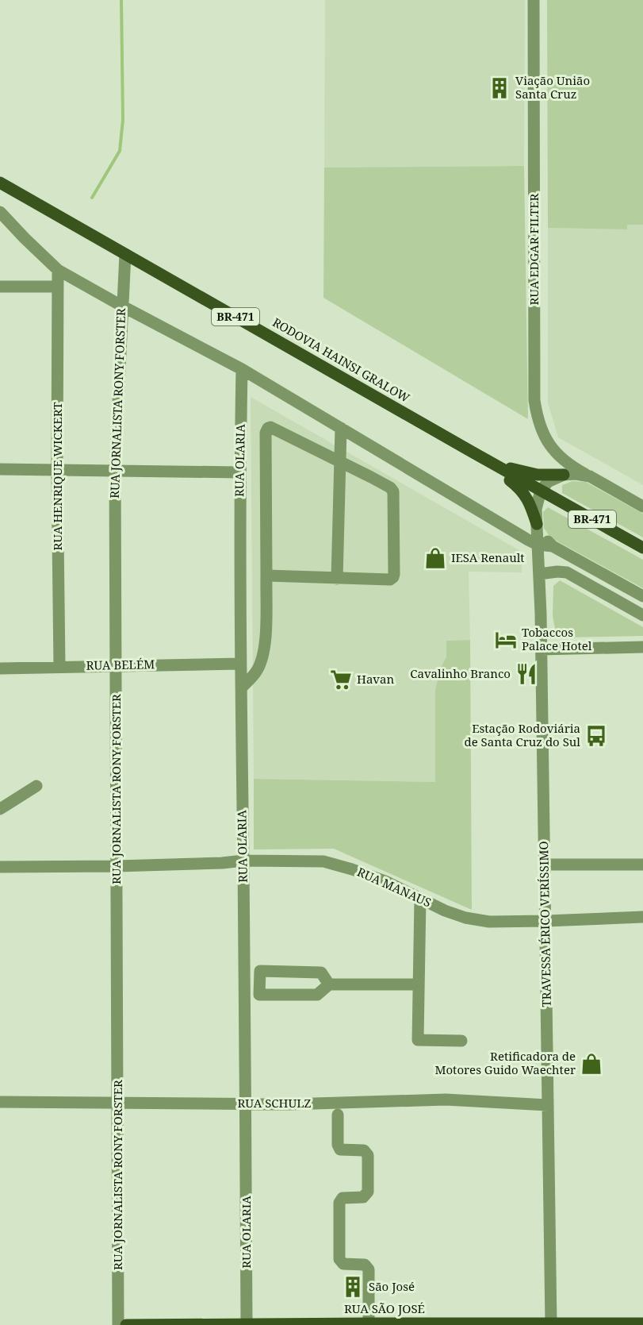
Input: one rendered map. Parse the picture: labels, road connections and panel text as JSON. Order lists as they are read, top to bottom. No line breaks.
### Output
{"streets":{"main road":["BR-471","RODOVIA HAINSI GRALOW","RUA SÃO JOSÉ"],"street":["RUA EDGAR FILTER","RUA JORNALISTA RONY FORSTER","RUA OLARIA","RUA HENRIQUE WICKERT","RUA BELÉM","RUA MANAUS","TRAVESSA ÉRICO VERÍSSIMO","RUA SCHULZ"]},"crossings":[["RODOVIA HAINSI GRALOW","RUA JORNALISTA RONY FORSTER"],["RODOVIA HAINSI GRALOW","TRAVESSA ÉRICO VERÍSSIMO"],["RUA JORNALISTA RONY FORSTER","RUA BELÉM"],["RUA JORNALISTA RONY FORSTER","RUA MANAUS"],["RUA JORNALISTA RONY FORSTER","RUA SCHULZ"],["RUA OLARIA","RUA BELÉM"],["RUA OLARIA","RUA MANAUS"],["RUA OLARIA","RUA SCHULZ"],["RUA OLARIA","RUA SÃO JOSÉ"],["RUA HENRIQUE WICKERT","RUA BELÉM"],["RUA MANAUS","TRAVESSA ÉRICO VERÍSSIMO"],["TRAVESSA ÉRICO VERÍSSIMO","RUA SCHULZ"],["TRAVESSA ÉRICO VERÍSSIMO","RUA SÃO JOSÉ"]],"places":{"building":["Viação União Santa Cruz","São José"],"shop":["IESA Renault","Retificadora de Motores Guido Waechter"],"hotel":["Tobaccos Palace Hotel"],"restaurant":["Cavalinho Branco"],"supermarket":["Havan"],"bus stop":["Estação Rodoviária de Santa Cruz do Sul"]}}
